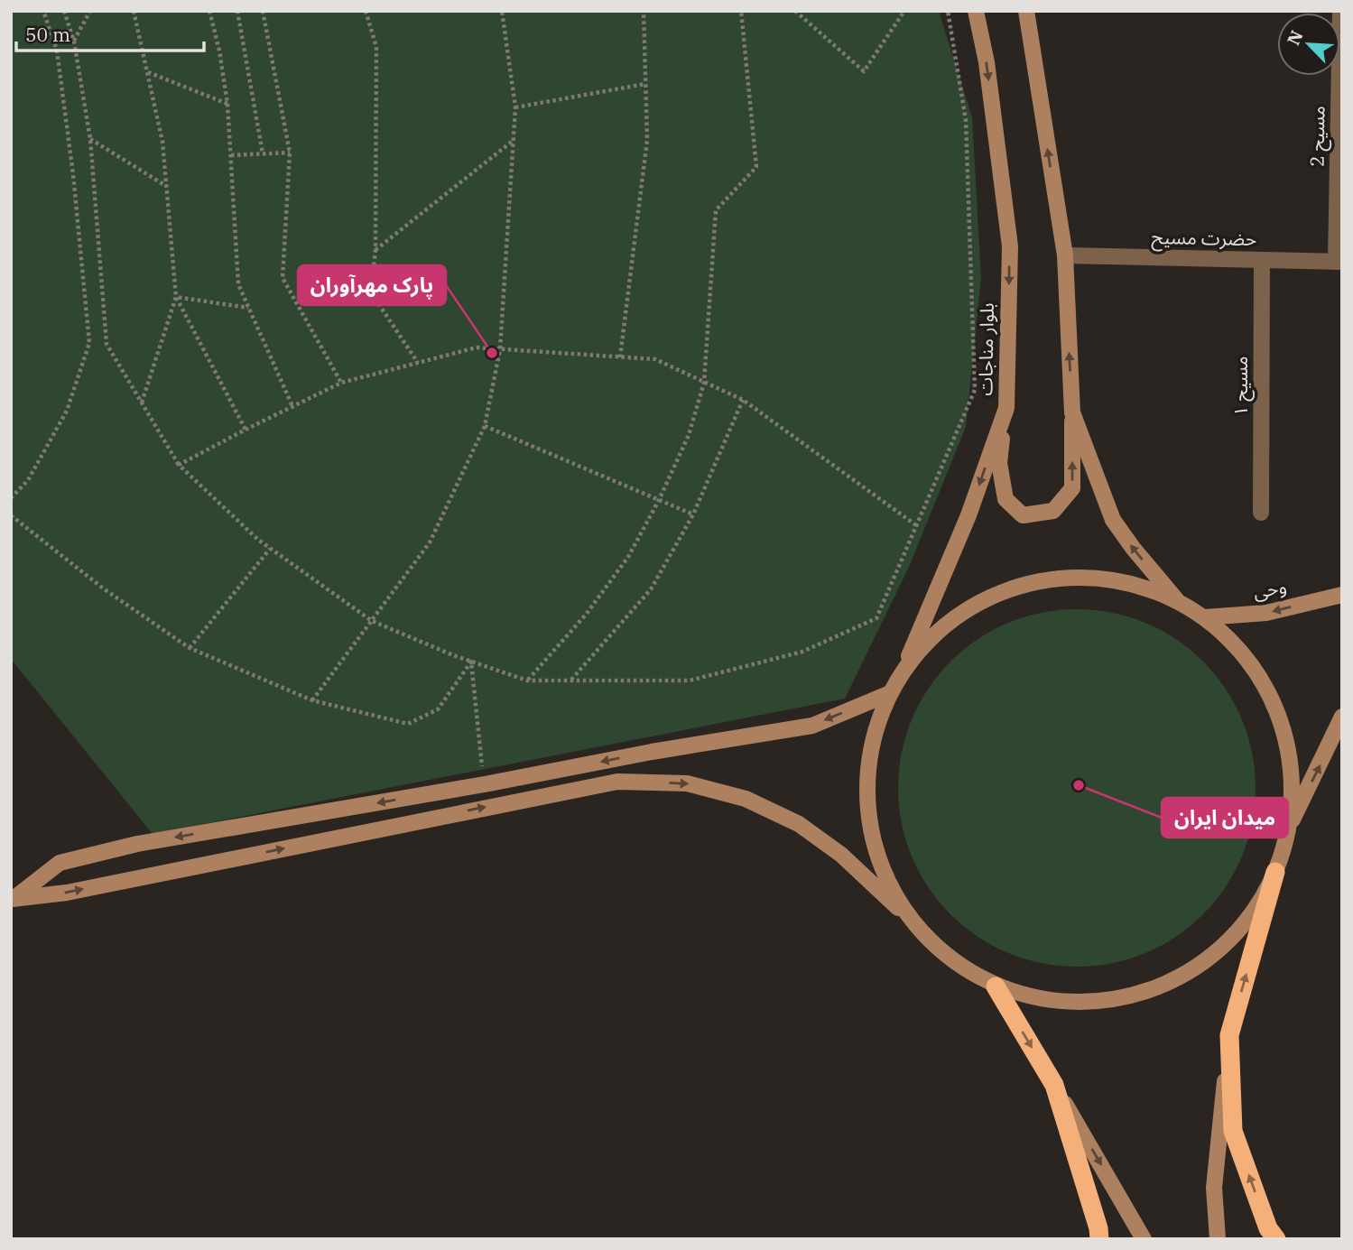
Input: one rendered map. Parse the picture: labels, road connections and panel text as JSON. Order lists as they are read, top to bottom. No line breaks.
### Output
{"streets":{"main road":["بلوار مناجات","وحی"],"street":["مسیح 2","حضرت مسیح","مسیح ۱"]},"crossings":[["مسیح 2","حضرت مسیح"],["حضرت مسیح","مسیح ۱"]],"one_way":["وحی"],"places":["پارک مهرآوران","میدان ایران"],"scale_bar":"50 m","north":"top left"}
